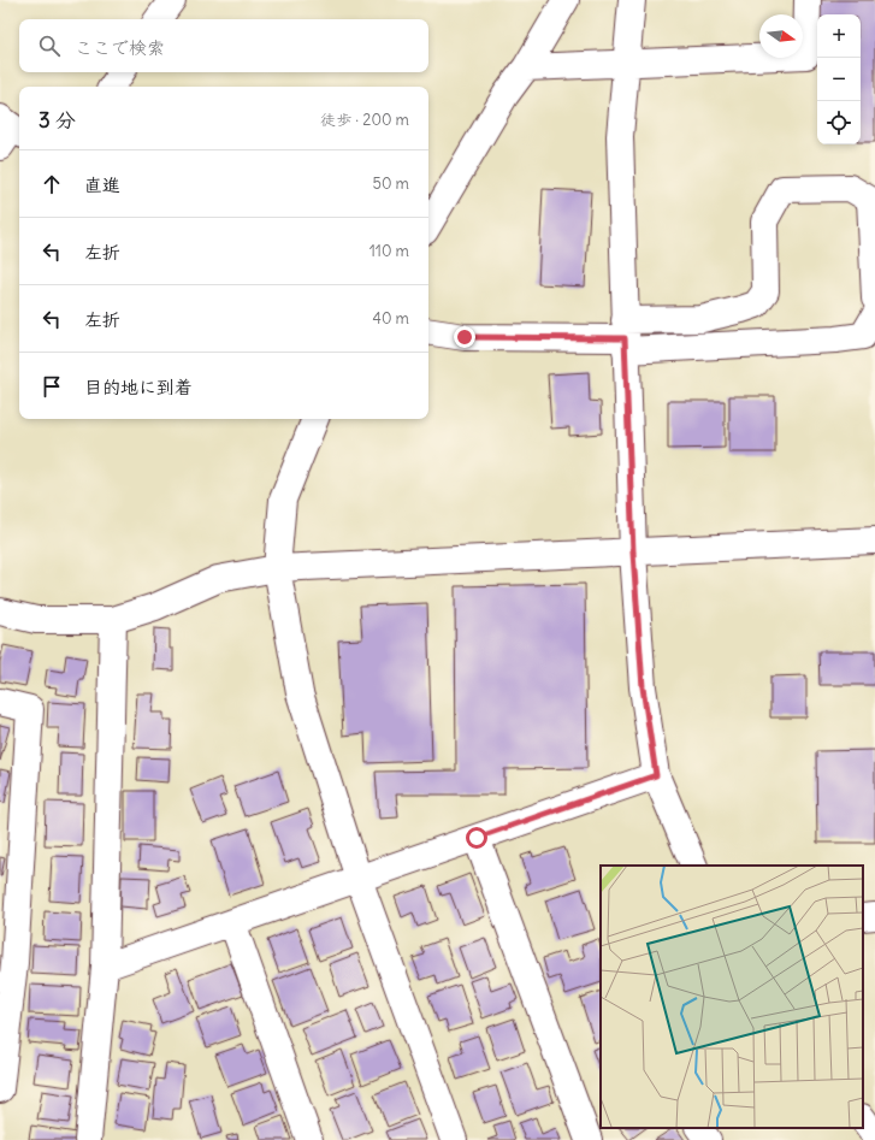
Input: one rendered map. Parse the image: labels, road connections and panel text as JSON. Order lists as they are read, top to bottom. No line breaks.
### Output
{"north":"right","page":{"map_buttons":["+","−"],"search":"ここで検索","heading":["3 分","徒歩 · 200 m"],"list":[["直進","50 m"],["左折","110 m"],["左折","40 m"],"目的地に到着"]}}
